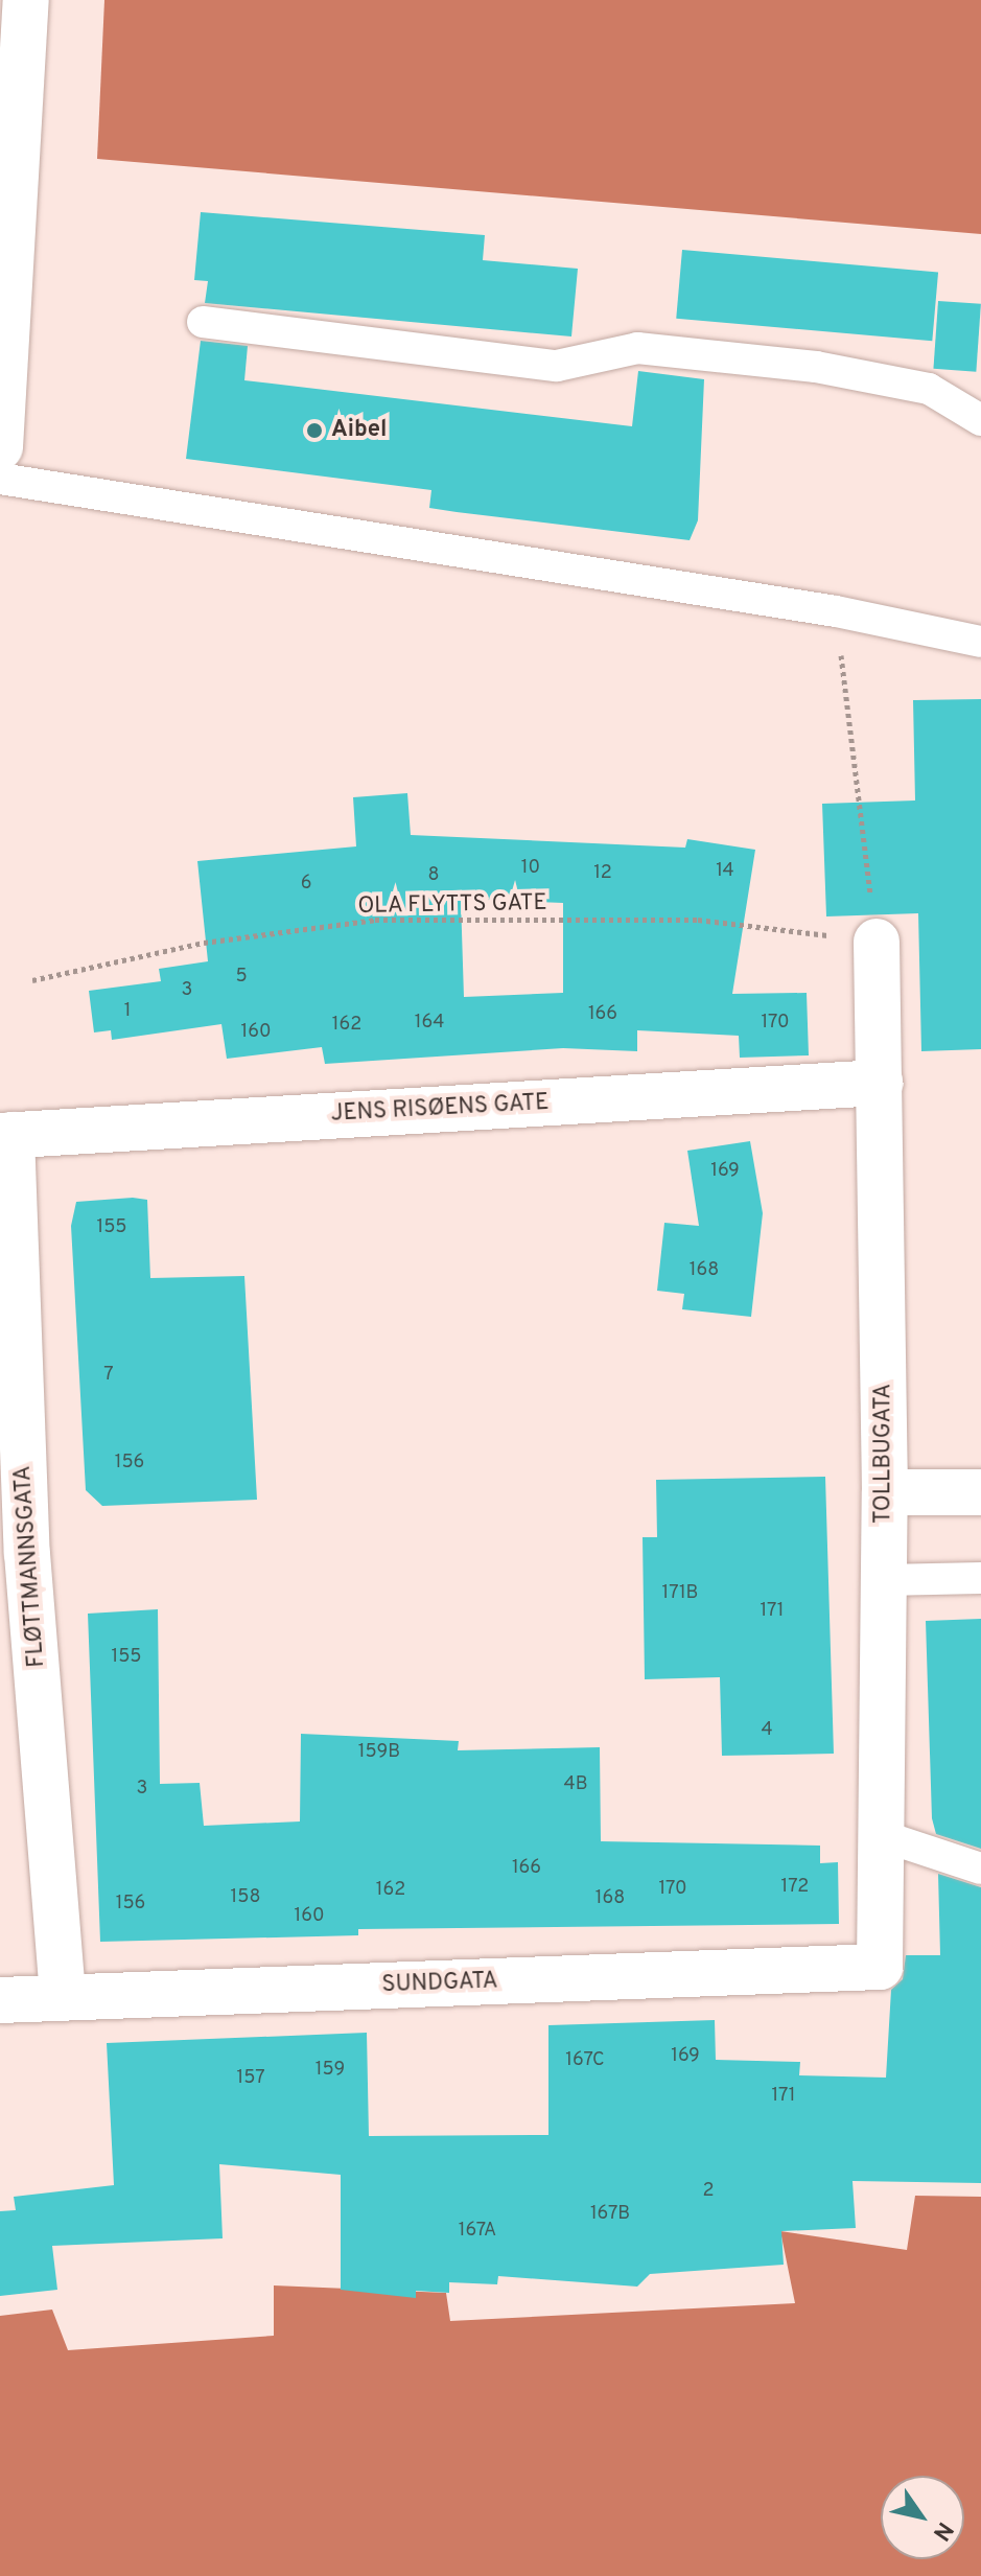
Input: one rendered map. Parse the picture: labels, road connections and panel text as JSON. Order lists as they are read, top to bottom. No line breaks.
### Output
{"streets":{"street":["JENS RISØENS GATE","TOLLBUGATA","FLØTTMANNSGATA","SUNDGATA"],"path":["OLA FLYTTS GATE"]},"crossings":[["OLA FLYTTS GATE","TOLLBUGATA"],["JENS RISØENS GATE","TOLLBUGATA"],["JENS RISØENS GATE","FLØTTMANNSGATA"],["TOLLBUGATA","SUNDGATA"],["FLØTTMANNSGATA","SUNDGATA"]],"places":["Aibel"],"house_numbers":["10","14","12","8","6","5","3","1","166","164","170","162","160","169","155","168","7","156","171B","171","155","4","159B","4B","3","166","172","170","162","158","168","156","160","169","167C","159","157","171","2","167B","167A"],"north":"bottom right"}
